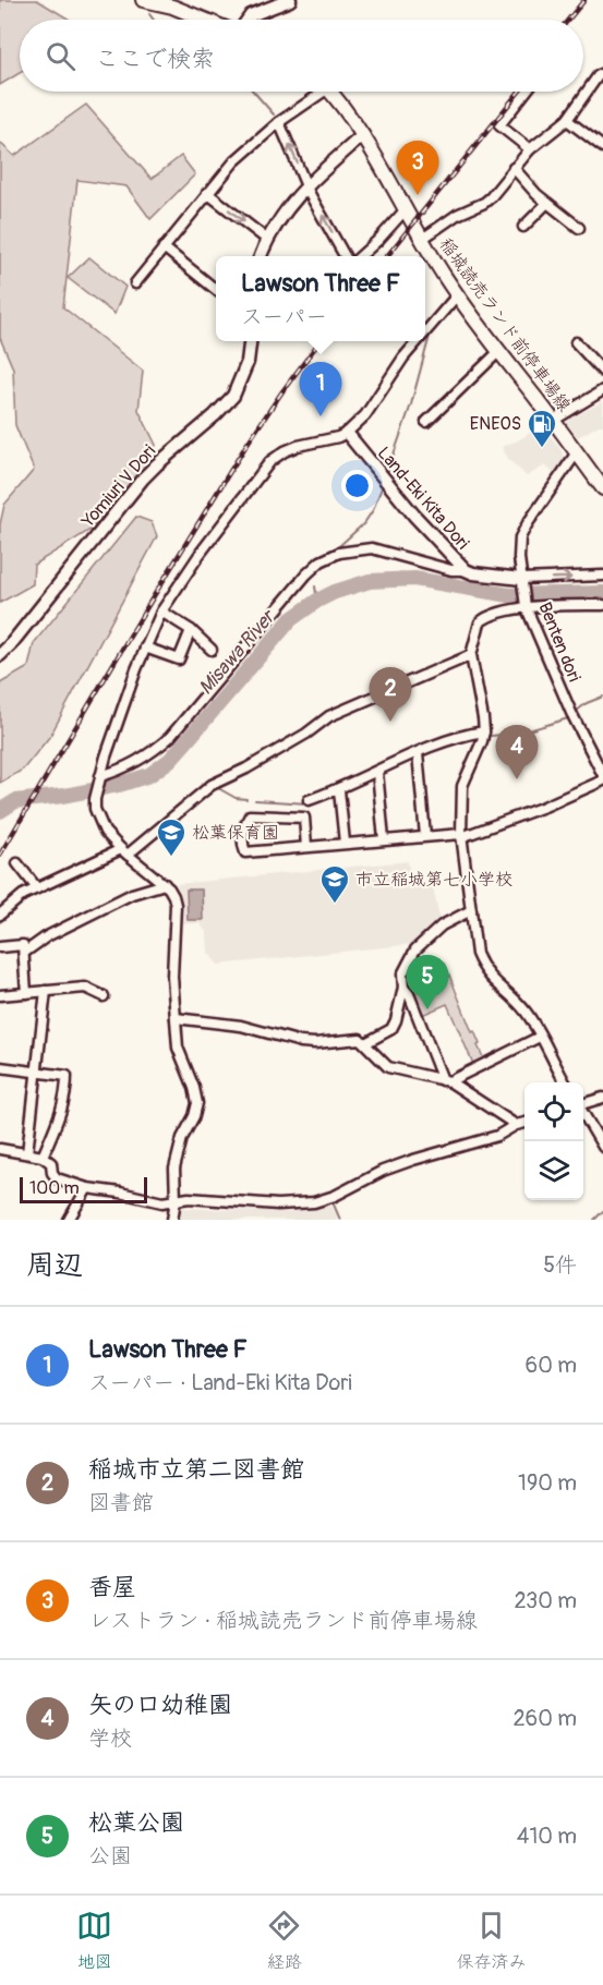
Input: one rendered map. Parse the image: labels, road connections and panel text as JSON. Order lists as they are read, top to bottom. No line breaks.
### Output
{"streets":{"main road":["稲城読売ランド前停車場線"],"street":["Yomiuri V Dori","Land-Eki Kita Dori","Benten dori"]},"crossings":[["稲城読売ランド前停車場線","Benten dori"],["Land-Eki Kita Dori","Benten dori"]],"water":["Misawa River"],"places":{"fuel station":["ENEOS"],"school or university":["松葉保育園","市立稲城第七小学校"]},"scale_bar":"100 m","page":{"search":"ここで検索","pins":["3","1","2","4","5"],"popup":["Lawson Three F","スーパー"],"scale":"100 m","heading":["周辺","5件"],"list":[{"mark":"1","name":"Lawson Three F","note":"スーパー · Land-Eki Kita Dori","value":"60 m"},{"mark":"2","name":"稲城市立第二図書館","note":"図書館","value":"190 m"},{"mark":"3","name":"香屋","note":"レストラン · 稲城読売ランド前停車場線","value":"230 m"},{"mark":"4","name":"矢の口幼稚園","note":"学校","value":"260 m"},{"mark":"5","name":"松葉公園","note":"公園","value":"410 m"}],"nav":["地図","経路","保存済み"]}}
